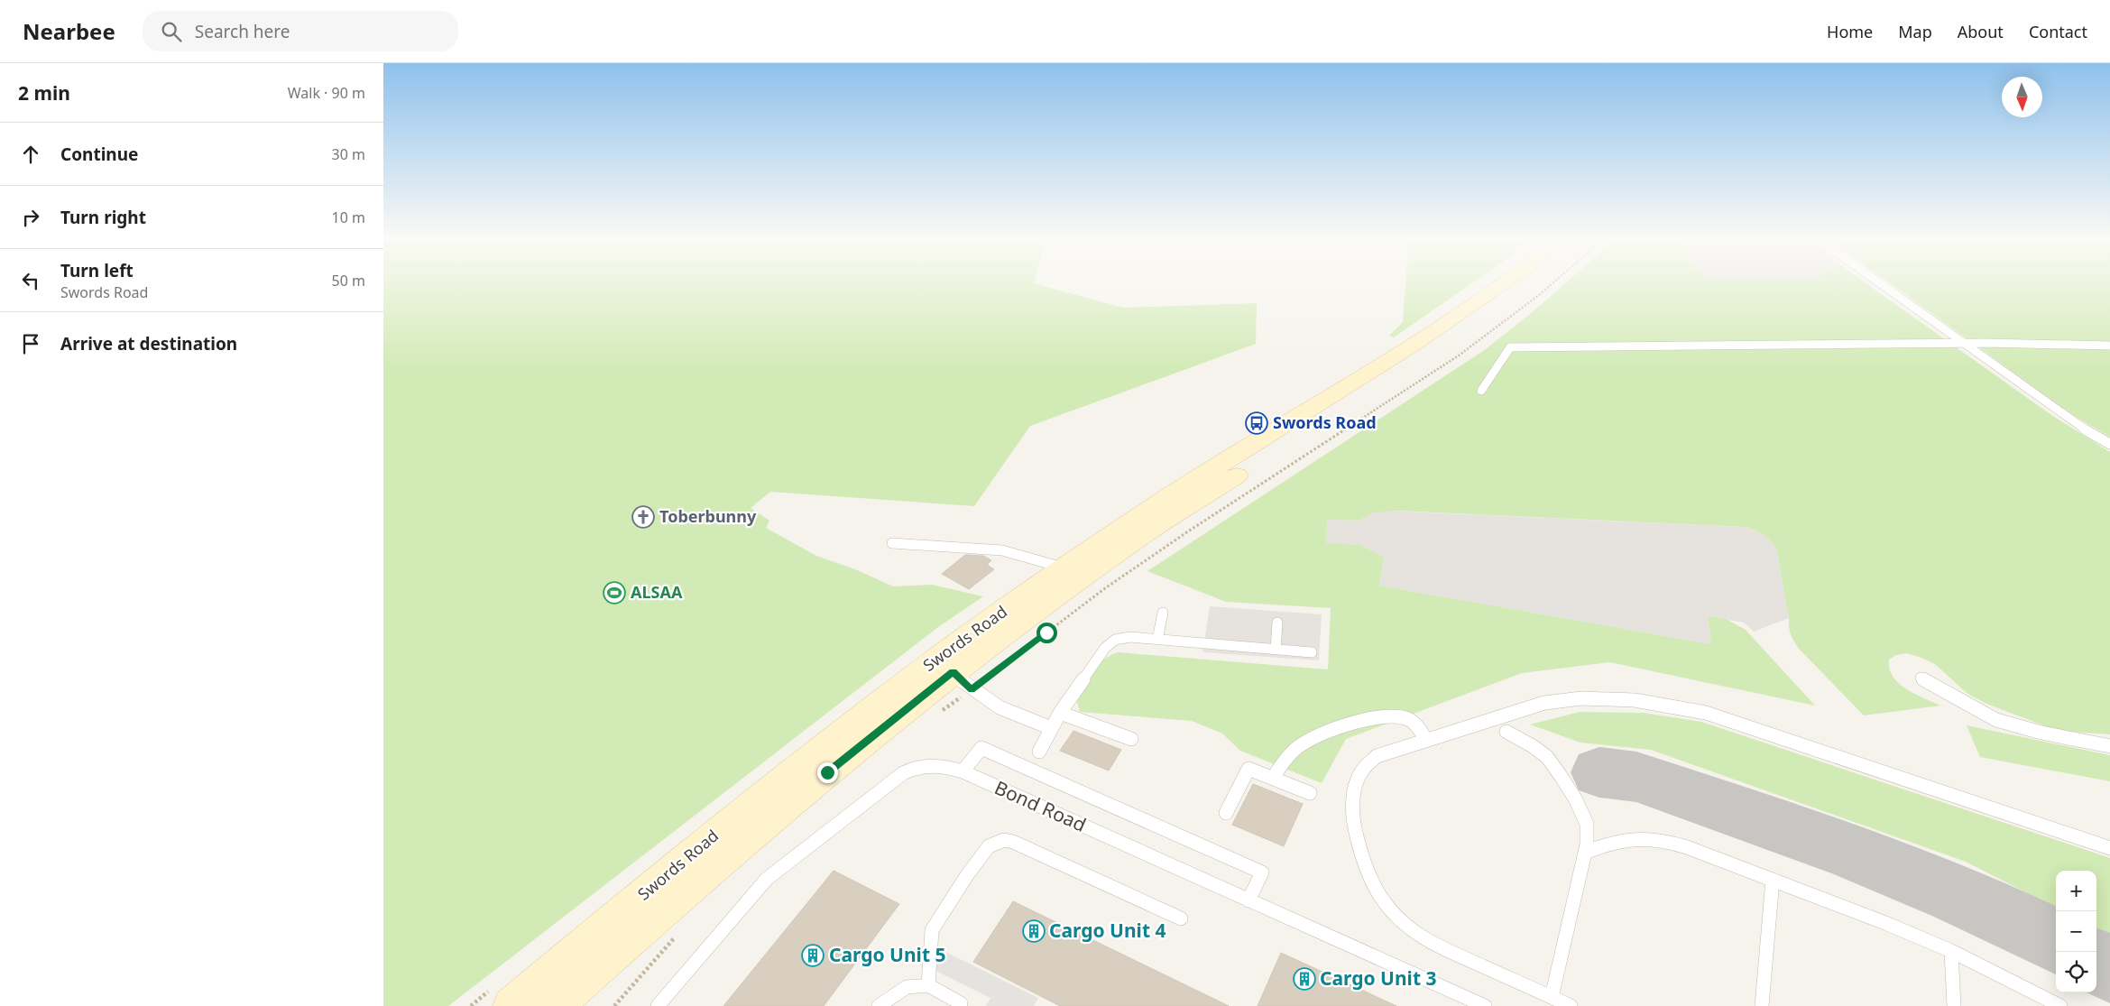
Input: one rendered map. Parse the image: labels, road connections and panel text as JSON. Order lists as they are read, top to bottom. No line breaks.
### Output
{"streets":{"main road":["Swords Road"],"lane":["Bond Road"]},"places":{"bus stop":["Swords Road"],"church":["Toberbunny"],"sports":["ALSAA"],"building":["Cargo Unit 4","Cargo Unit 5","Cargo Unit 3"]},"north":"bottom","page":{"header":"Nearbee","search":"Search here","nav":["Home","Map","About","Contact"],"heading":["2 min","Walk · 90 m"],"list":[["Continue","30 m"],["Turn right","10 m"],["Turn left","Swords Road","50 m"],"Arrive at destination"],"map_buttons":["+","−"]}}
